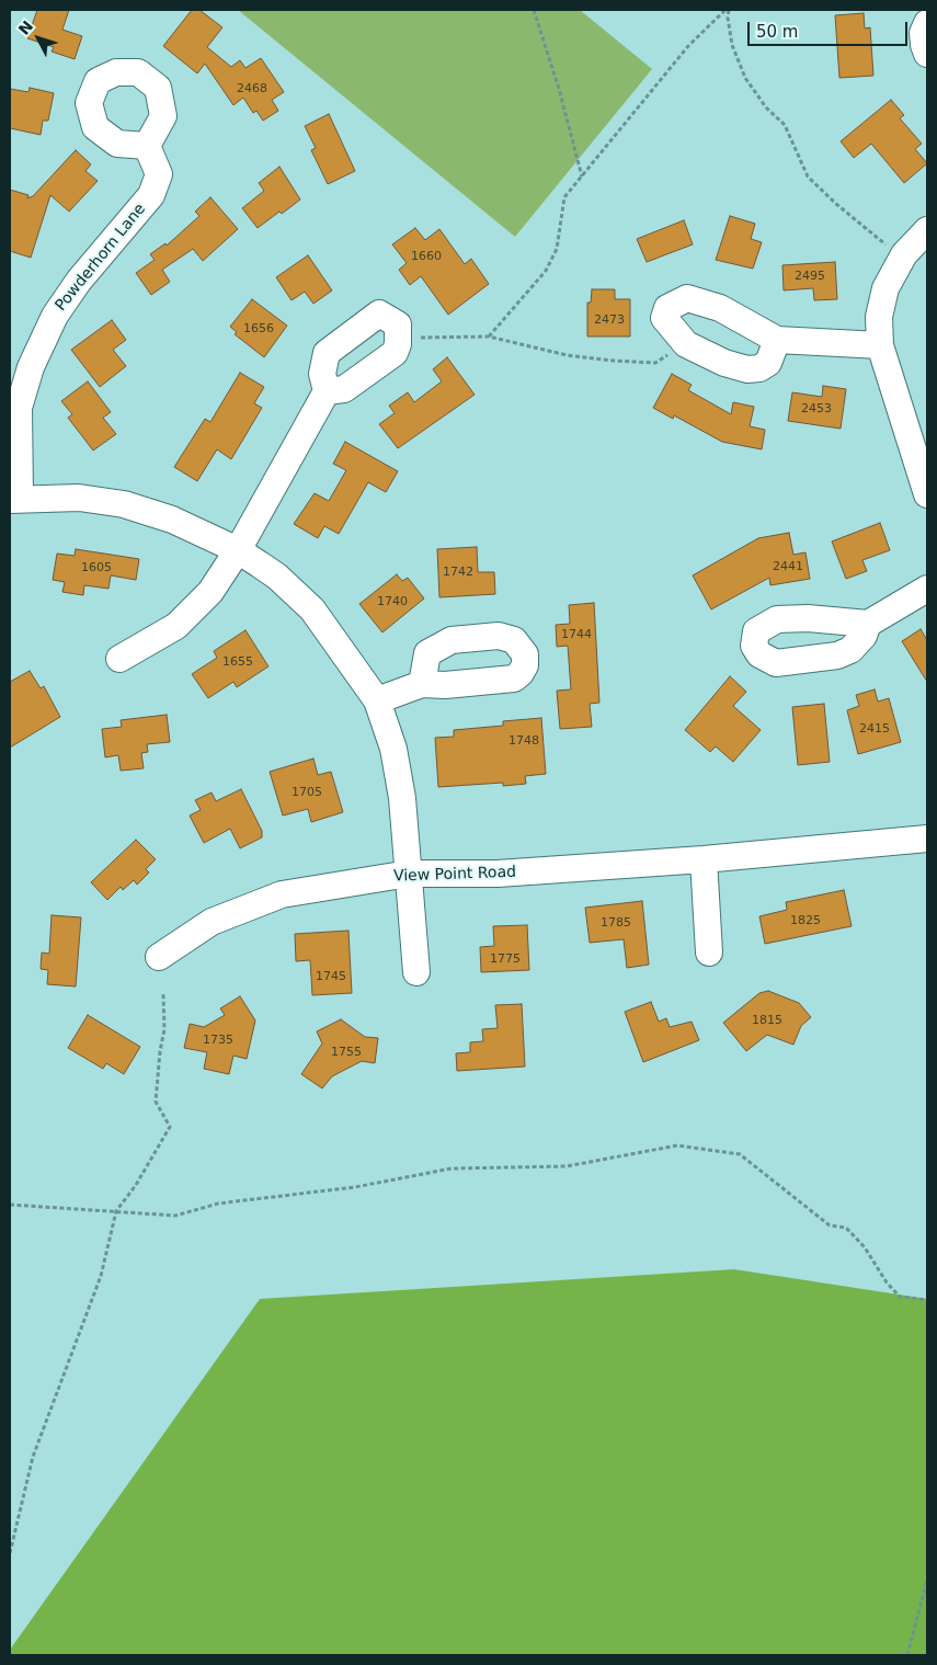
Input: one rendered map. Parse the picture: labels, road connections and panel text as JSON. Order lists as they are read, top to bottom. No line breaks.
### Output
{"streets":{"street":["Powderhorn Lane","View Point Road"]},"house_numbers":["2468","1660","2495","2473","1656","2453","2441","1605","1742","1740","1744","1655","2415","1748","1705","1825","1785","1775","1745","1815","1735","1755"],"scale_bar":"50 m","north":"top left"}
